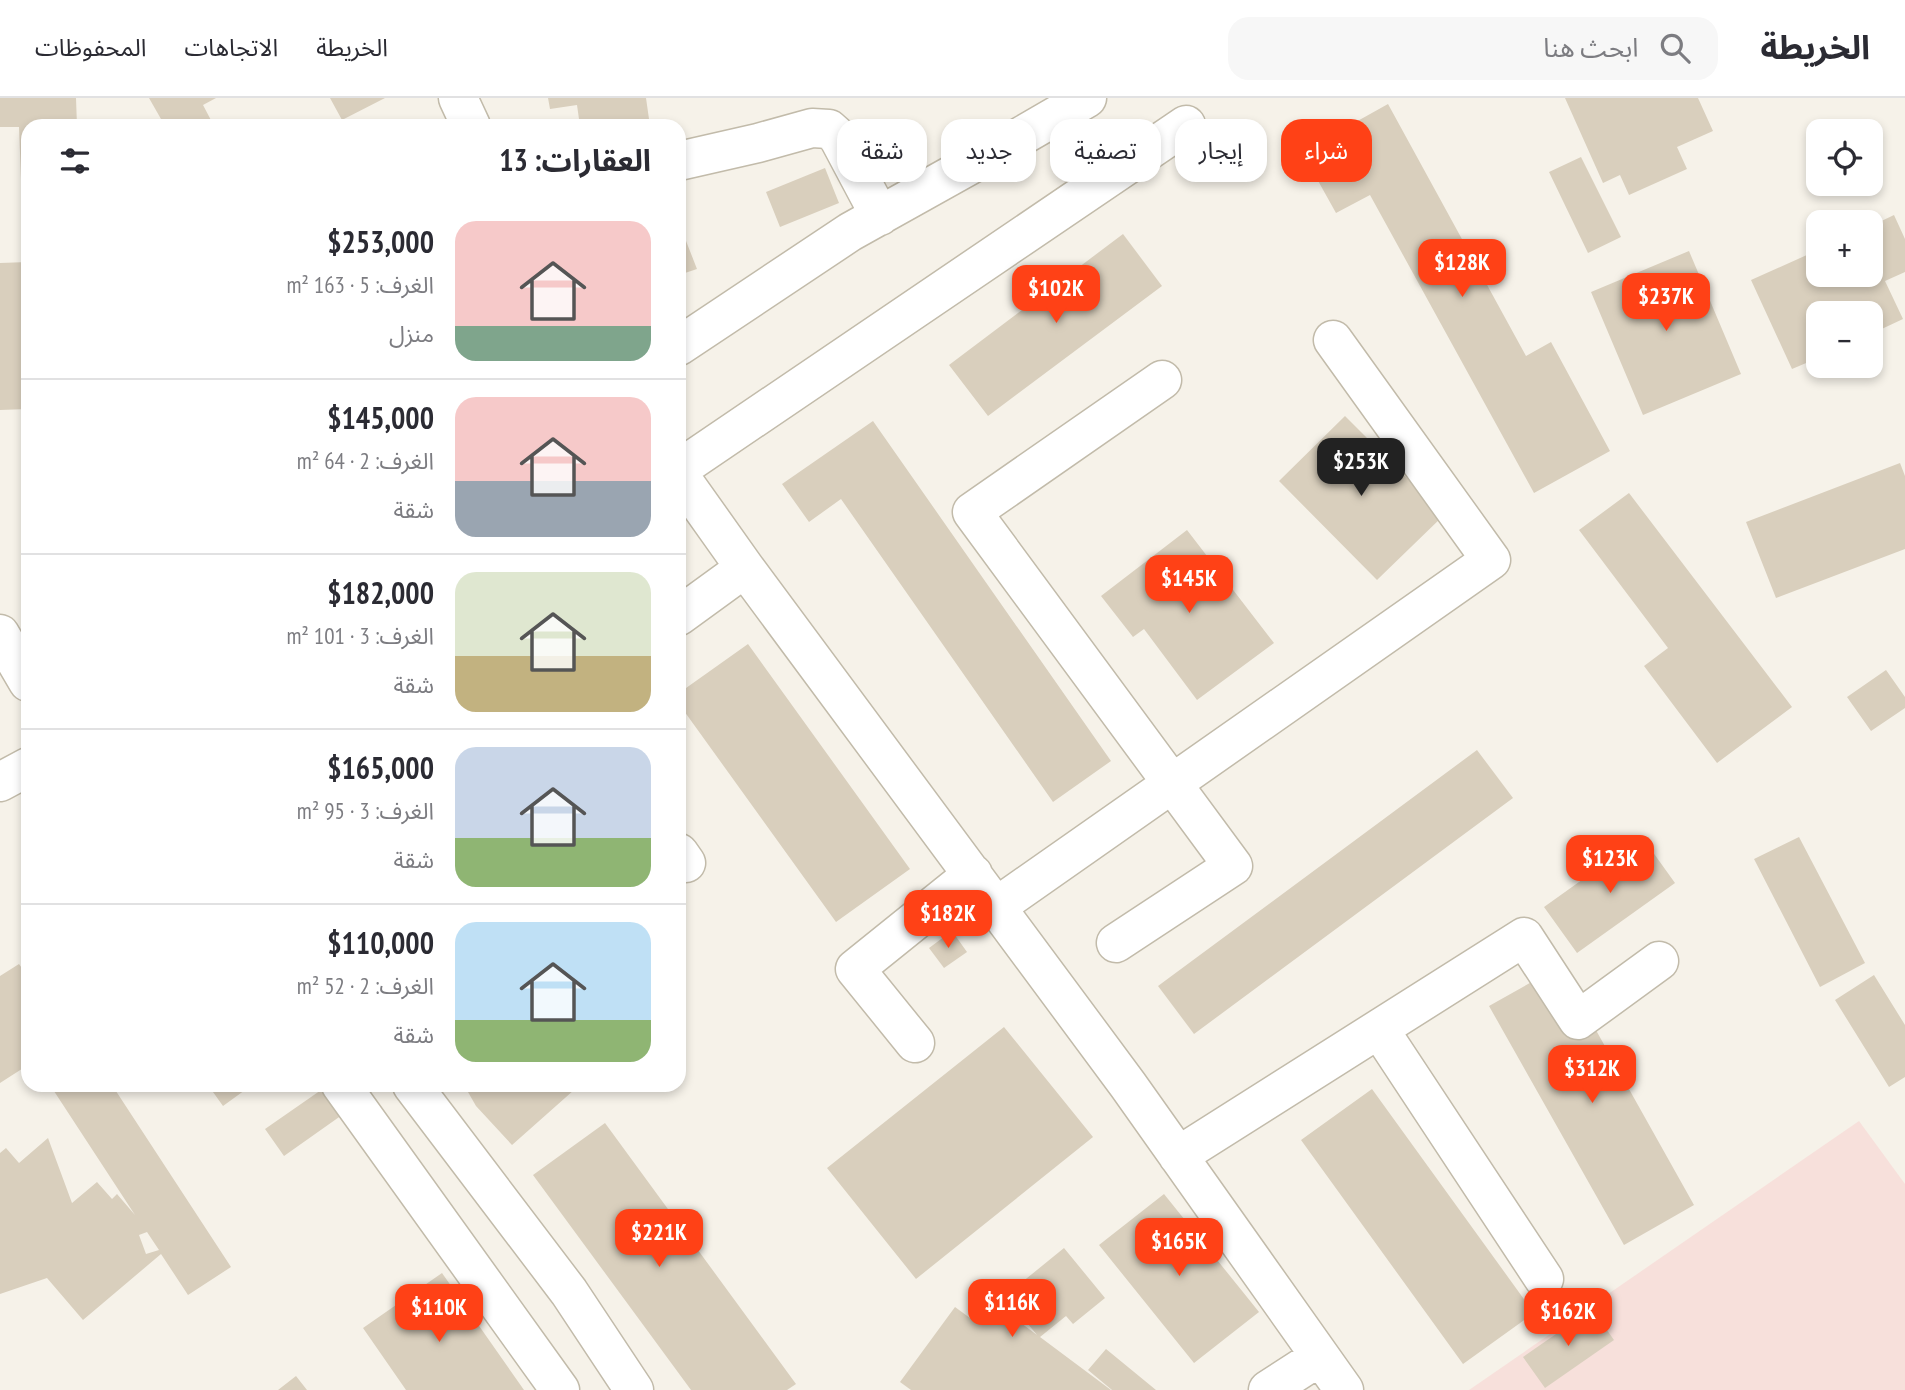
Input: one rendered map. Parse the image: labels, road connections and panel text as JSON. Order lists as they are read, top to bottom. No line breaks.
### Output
{"page":{"header":"الخريطة","search":"ابحث هنا","nav":["الخريطة","الاتجاهات","المحفوظات"],"map_buttons":["+","−"],"chip":["شراء","إيجار","تصفية","جديد","شقة"],"heading":"العقارات: 13","list":[{"name":"$253,000","note":"الغرف: 5 · 163 m² · منزل"},{"name":"$145,000","note":"الغرف: 2 · 64 m² · شقة"},{"name":"$182,000","note":"الغرف: 3 · 101 m² · شقة"},{"name":"$165,000","note":"الغرف: 3 · 95 m² · شقة"},{"name":"$110,000","note":"الغرف: 2 · 52 m² · شقة"}],"price":["$128K","$102K","$237K","$253K","$145K","$123K","$182K","$312K","$221K","$165K","$116K","$110K","$162K"]}}
